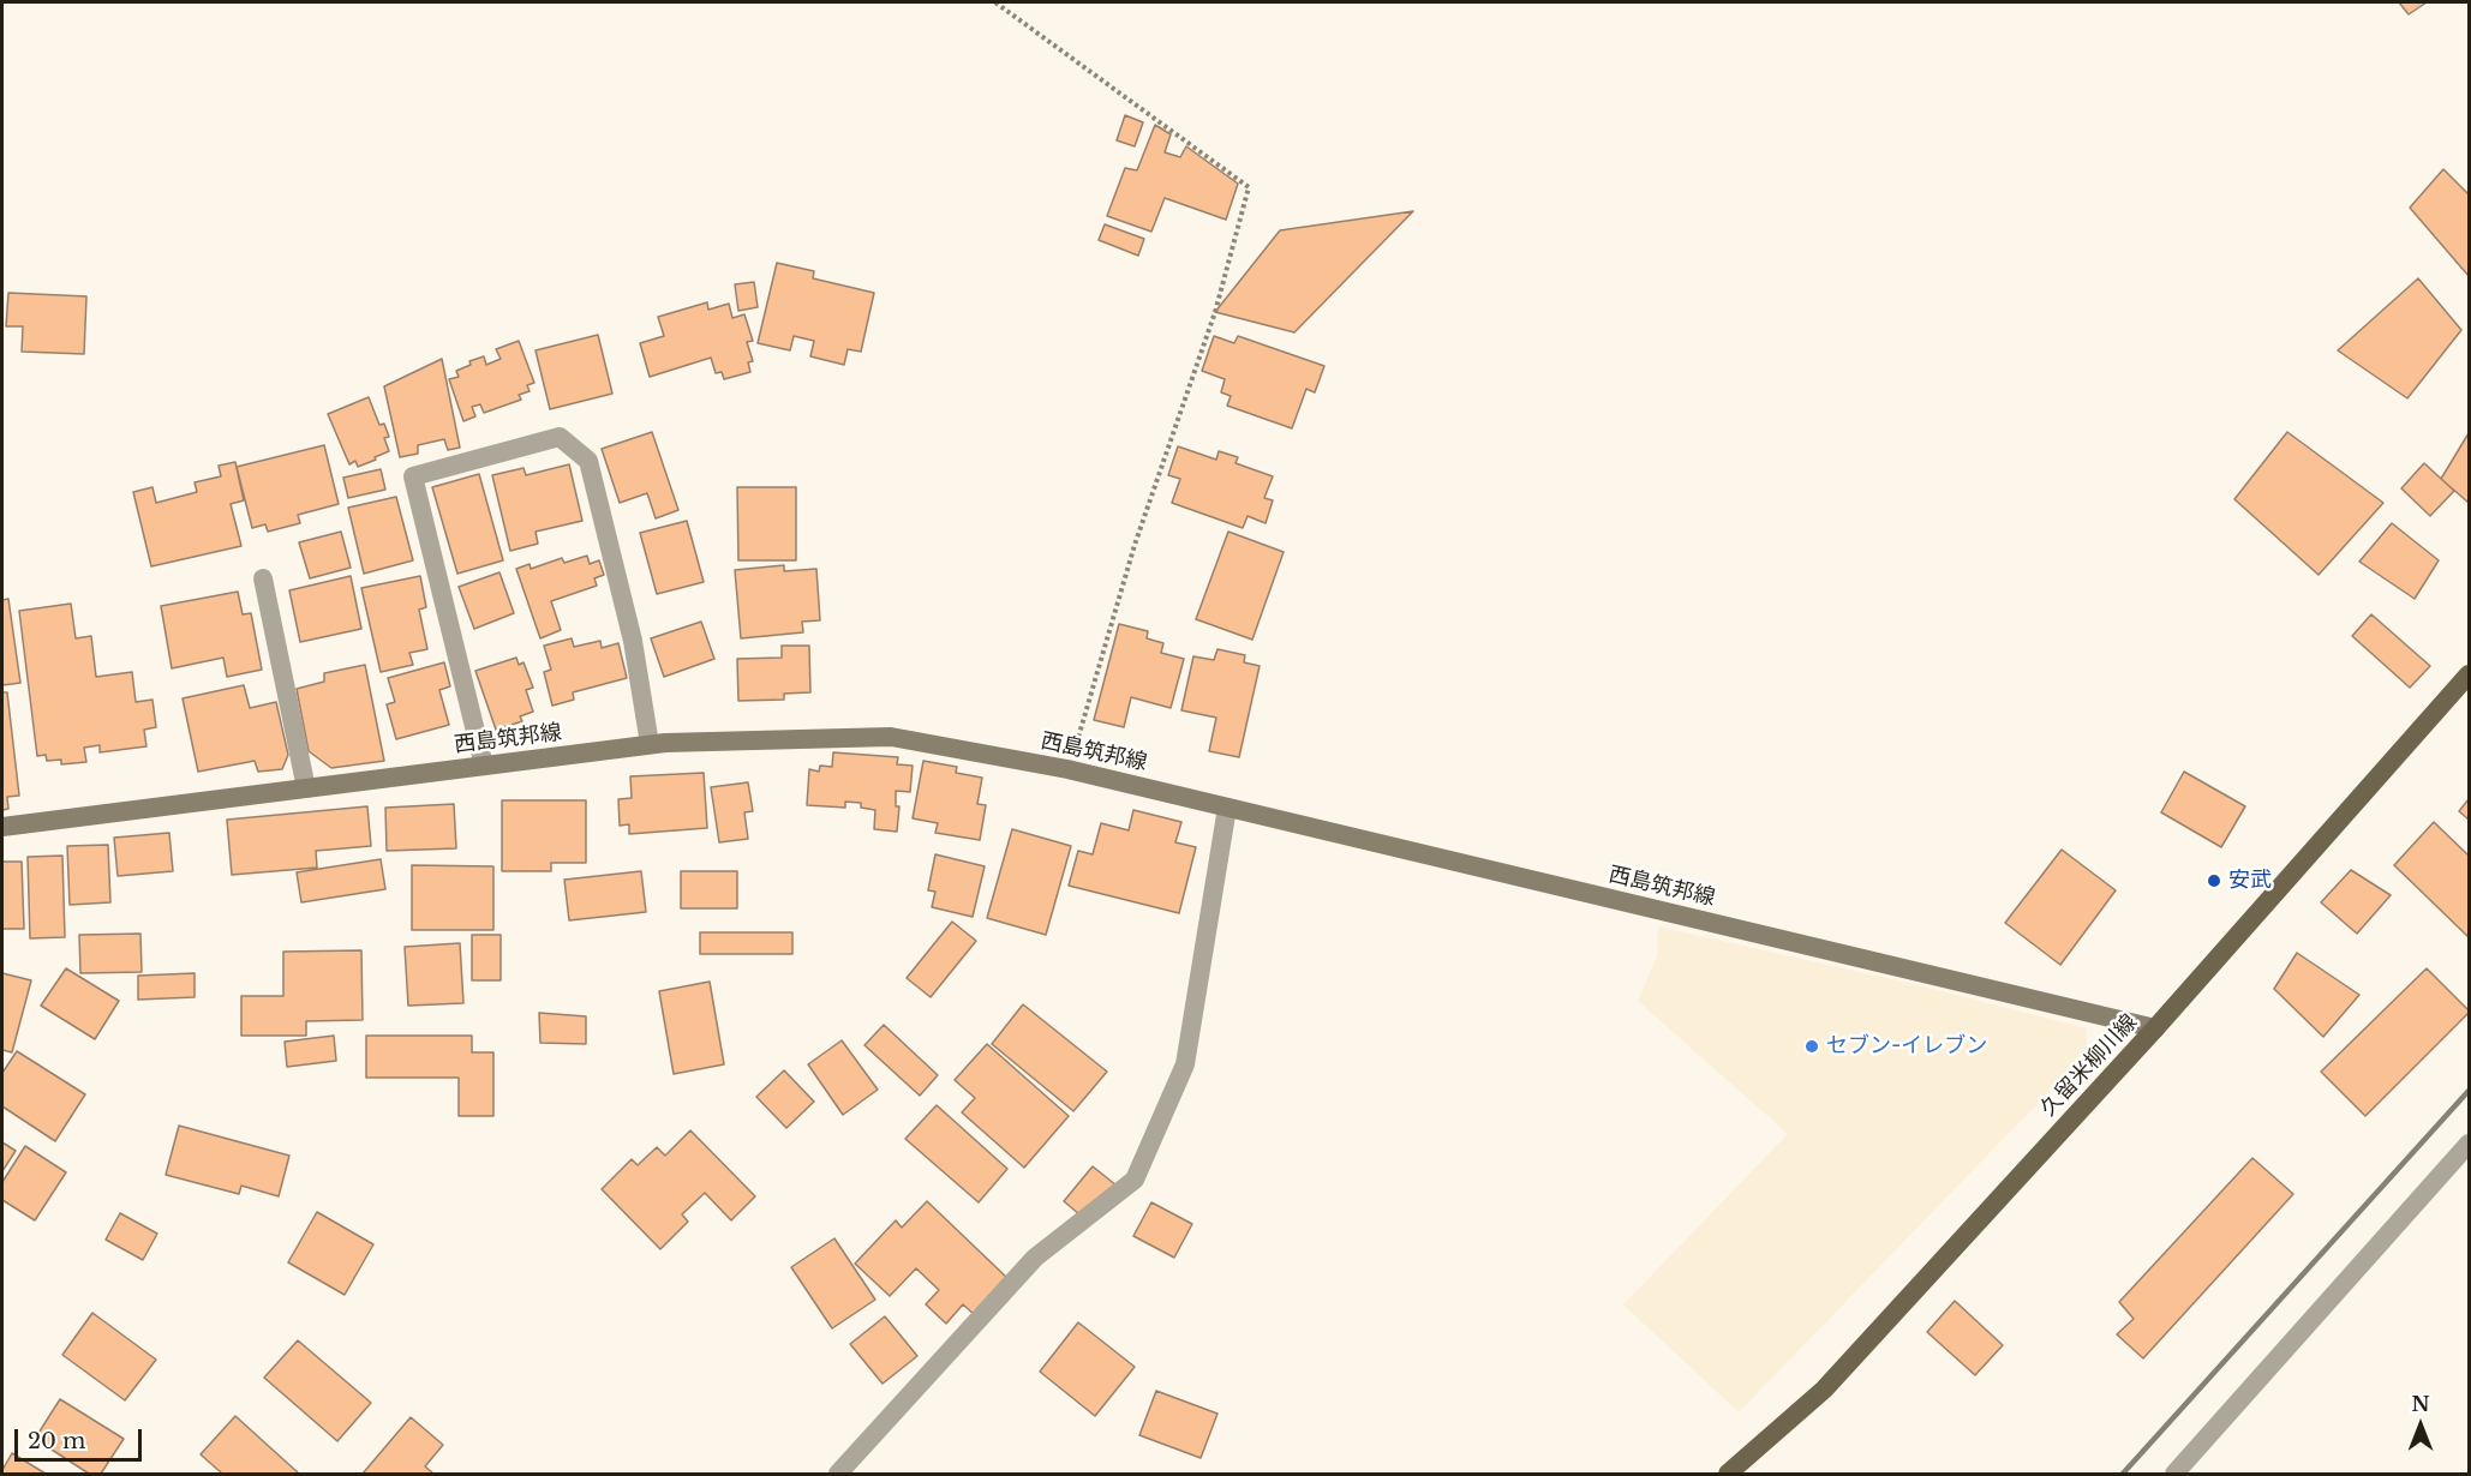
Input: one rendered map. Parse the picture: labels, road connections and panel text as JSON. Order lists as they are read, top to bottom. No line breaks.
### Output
{"streets":{"main road":["西島筑邦線","久留米柳川線"]},"crossings":[["西島筑邦線","久留米柳川線"]],"places":["安武","セブン-イレブン"],"scale_bar":"20 m","north":"top"}
